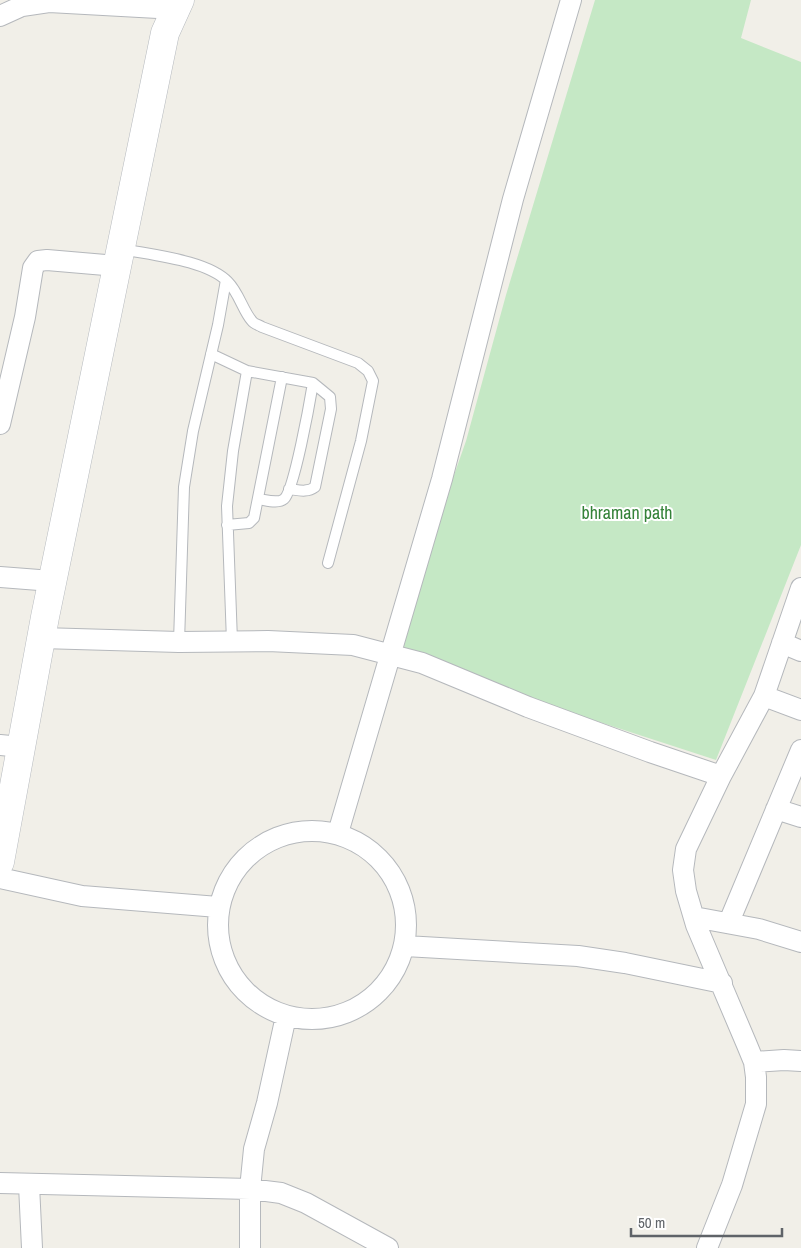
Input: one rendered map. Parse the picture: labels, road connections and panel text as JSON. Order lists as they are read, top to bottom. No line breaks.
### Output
{"parks":["bhraman path"],"scale_bar":"50 m"}
